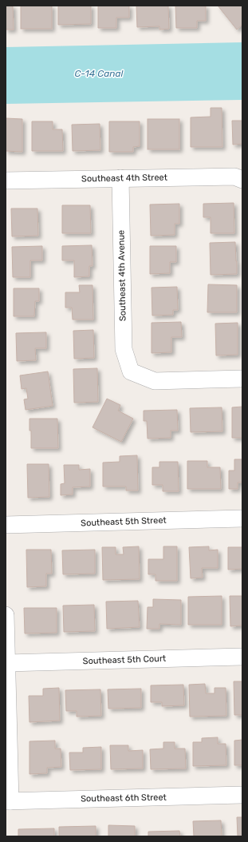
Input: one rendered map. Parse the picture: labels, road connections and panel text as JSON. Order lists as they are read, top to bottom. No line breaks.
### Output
{"streets":{"street":["Southeast 4th Street","Southeast 4th Avenue","Southeast 5th Street","Southeast 5th Court","Southeast 6th Street"]},"crossings":[["Southeast 4th Street","Southeast 4th Avenue"]],"water":["C-14 Canal"]}
